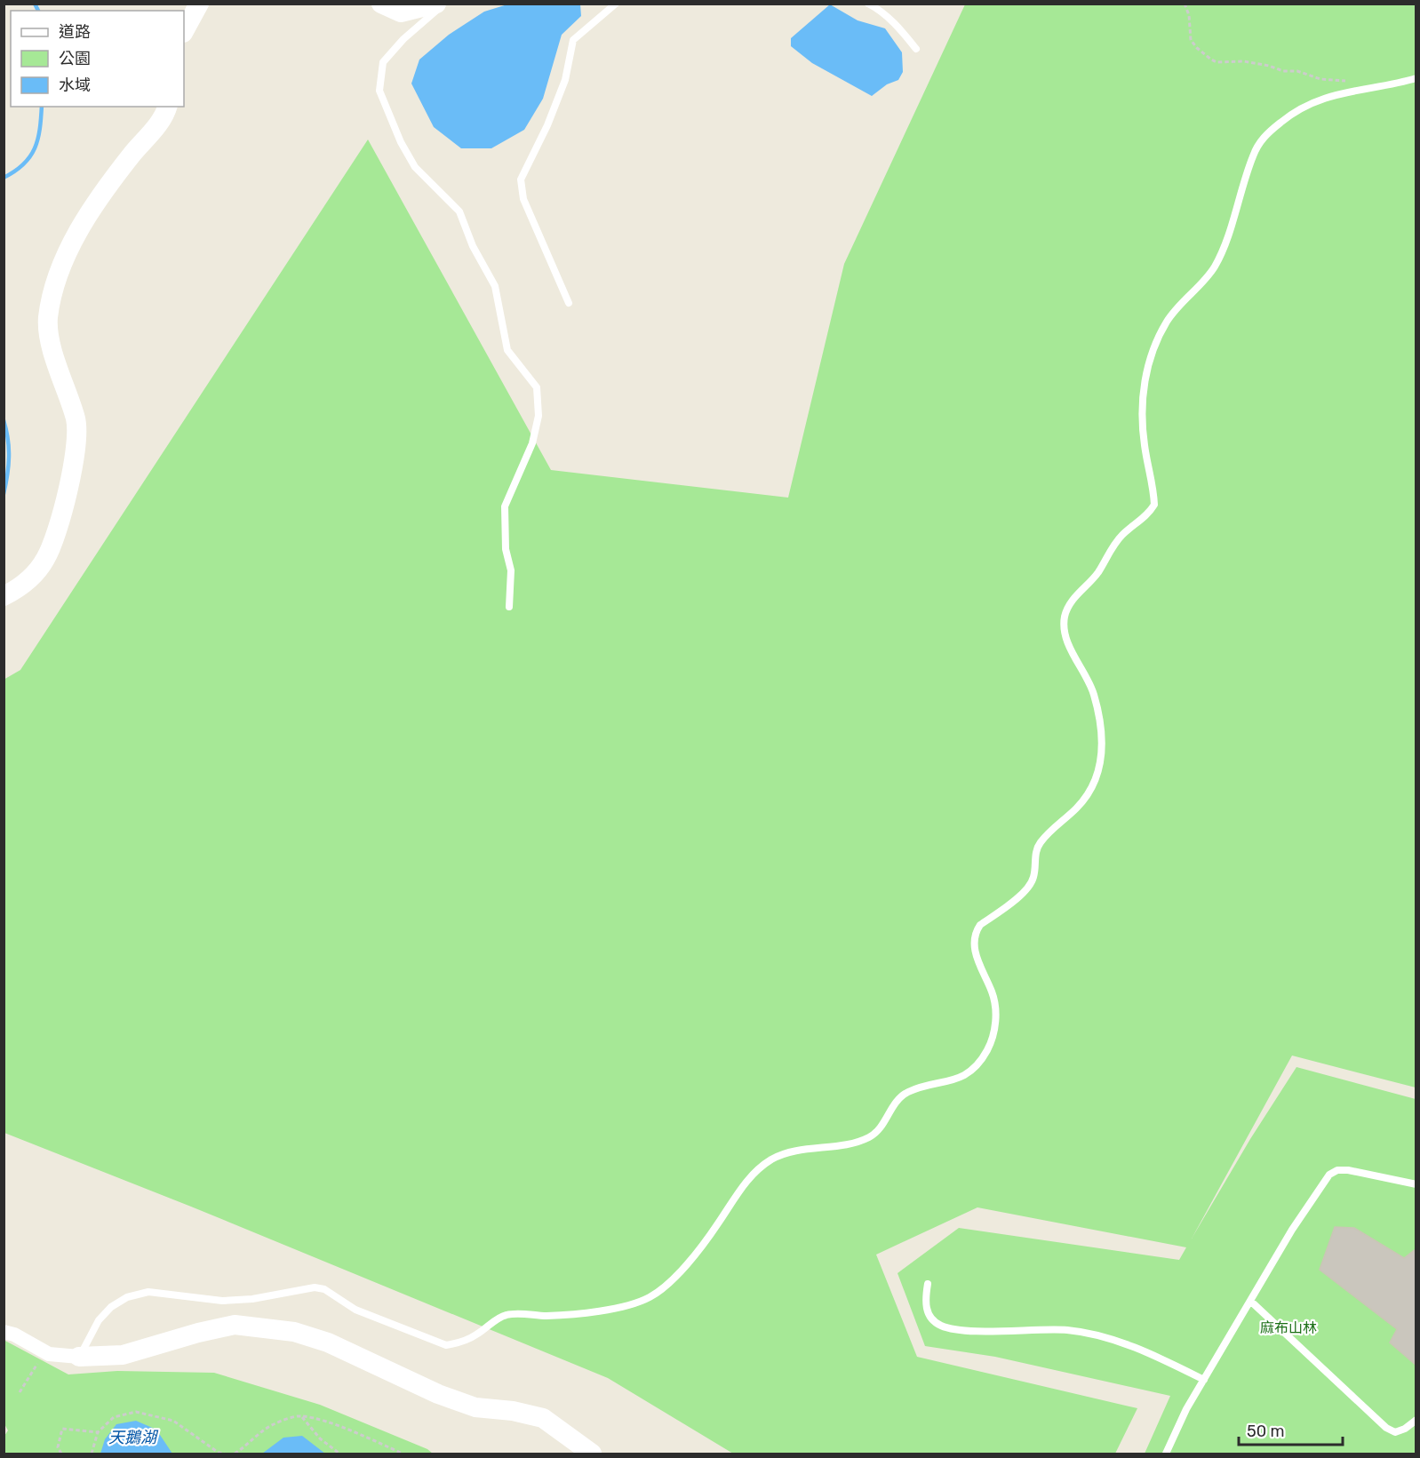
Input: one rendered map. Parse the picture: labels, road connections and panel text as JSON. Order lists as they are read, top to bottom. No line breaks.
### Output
{"water":["天鵝湖"],"parks":["麻布山林"],"legend":["道路","公園","水域"],"scale_bar":"50 m"}
